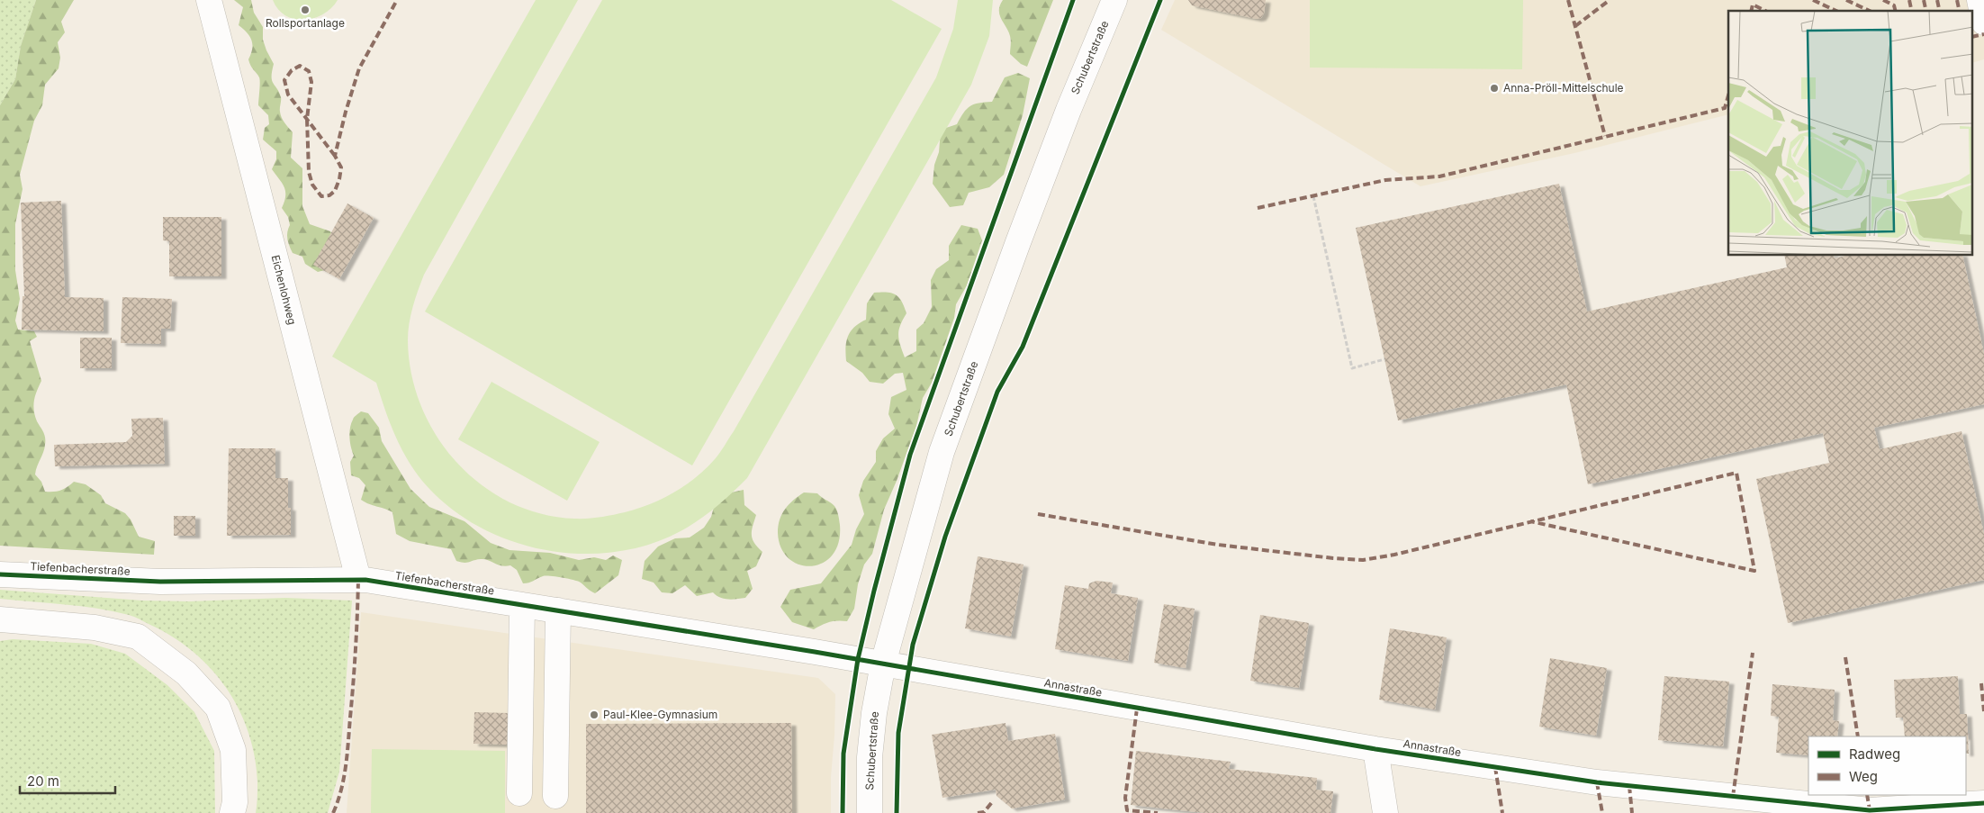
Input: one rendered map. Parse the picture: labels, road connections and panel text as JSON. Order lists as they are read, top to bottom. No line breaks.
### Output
{"streets":{"street":["Schubertstraße","Eichenlohweg","Tiefenbacherstraße","Annastraße"]},"crossings":[["Schubertstraße","Tiefenbacherstraße"],["Schubertstraße","Annastraße"],["Eichenlohweg","Tiefenbacherstraße"],["Tiefenbacherstraße","Annastraße"]],"places":["Rollsportanlage","Anna-Pröll-Mittelschule","Paul-Klee-Gymnasium"],"legend":["Radweg","Weg"],"scale_bar":"20 m"}
